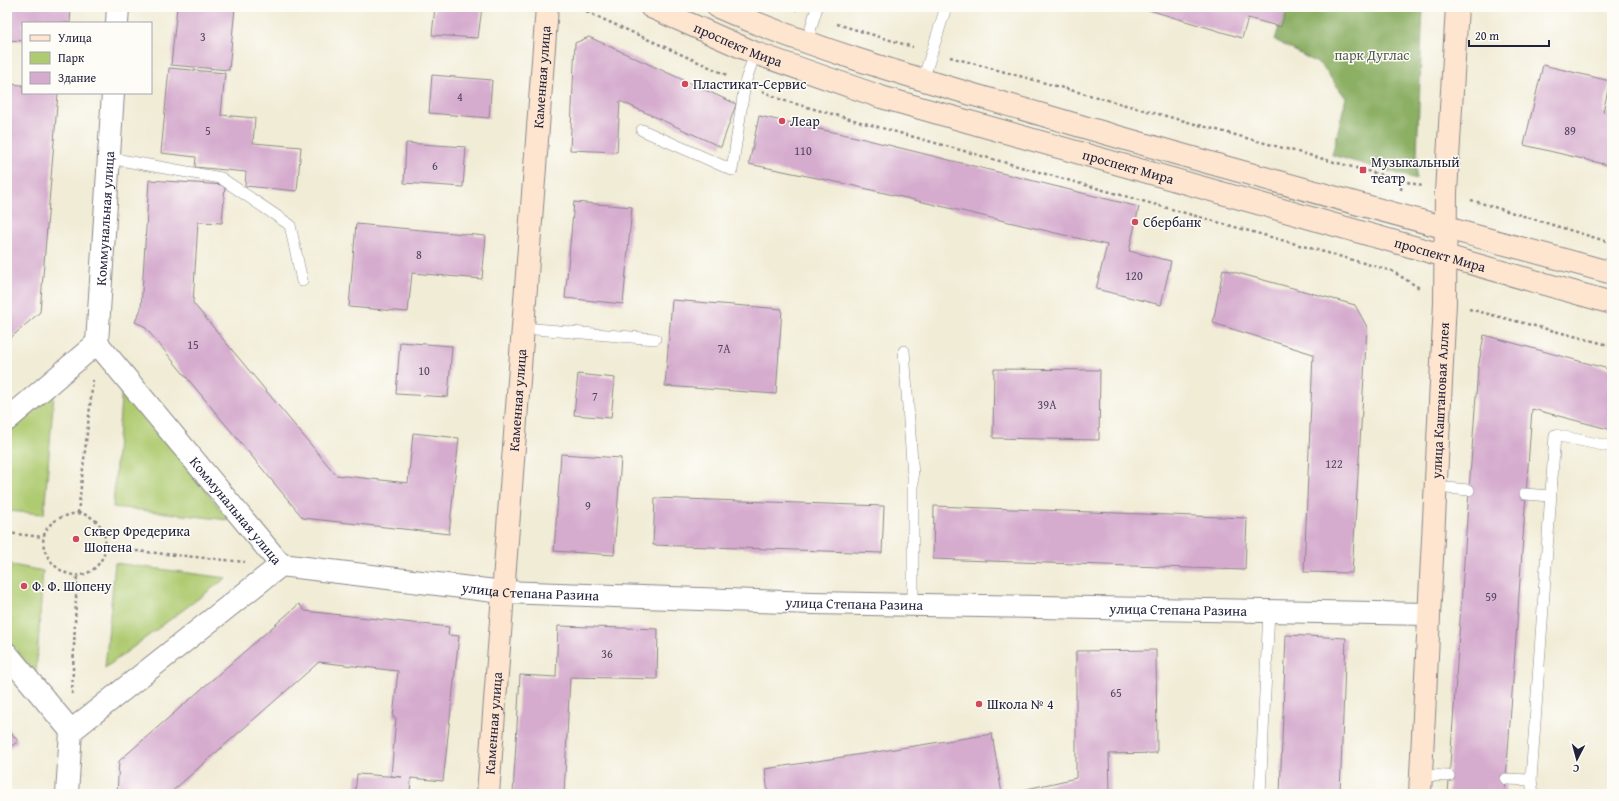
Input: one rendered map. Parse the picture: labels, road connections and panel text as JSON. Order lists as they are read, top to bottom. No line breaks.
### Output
{"streets":{"main road":["проспект Мира","Каменная улица","улица Каштановая Аллея"],"street":["Коммунальная улица","улица Степана Разина"]},"crossings":[["проспект Мира","улица Каштановая Аллея"],["Каменная улица","улица Степана Разина"],["Коммунальная улица","улица Степана Разина"],["улица Каштановая Аллея","улица Степана Разина"]],"parks":["парк Дуглас"],"places":{"other":["Пластикат-Сервис","Леар","Сбербанк","Сквер Фредерика Шопена","Ф. Ф. Шопену","Школа № 4"],"transit":["Музыкальный театр"]},"house_numbers":["3","4","5","89","110","6","8","120","15","7А","10","7","39А","122","9","59","36","65"],"legend":["Улица","Парк","Здание"],"scale_bar":"20 m","north":"bottom"}
